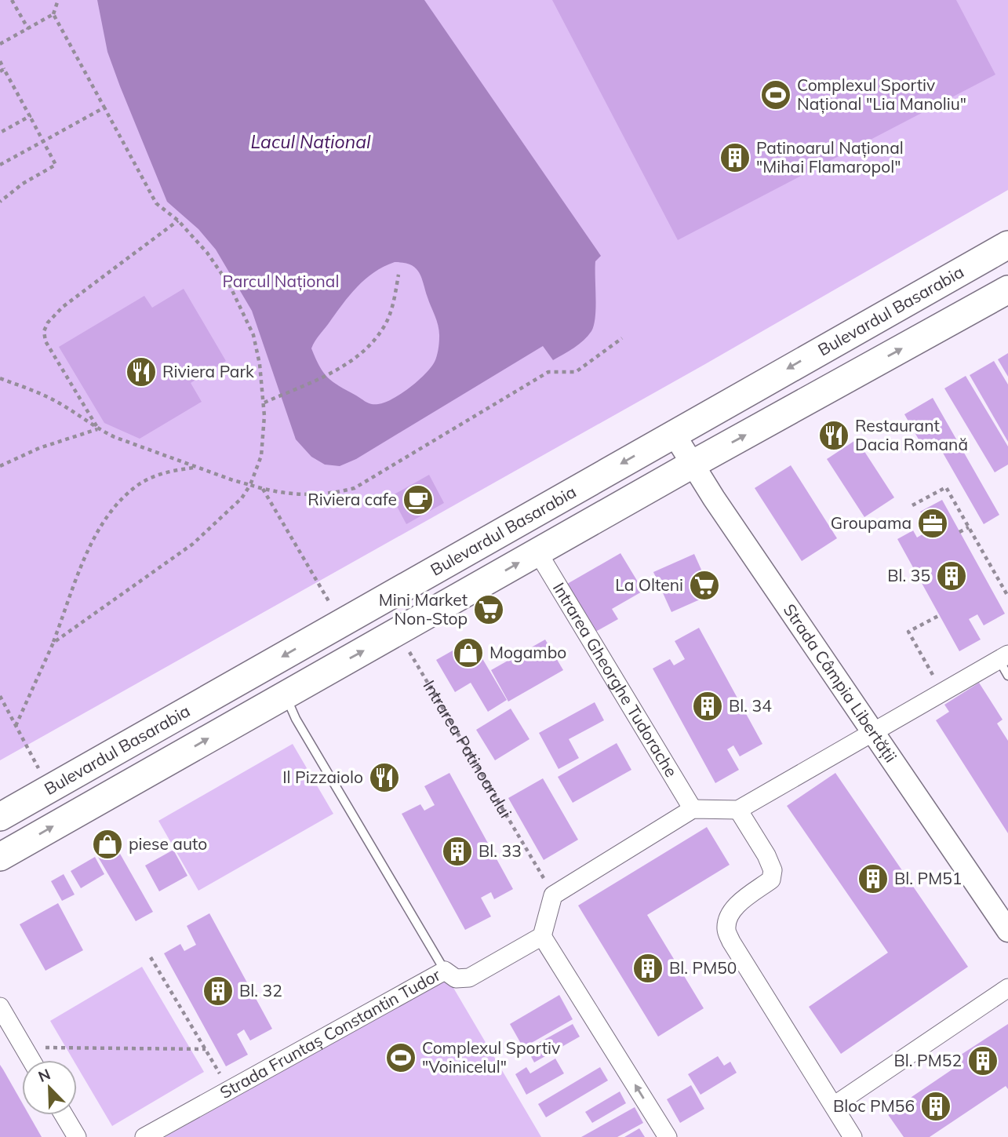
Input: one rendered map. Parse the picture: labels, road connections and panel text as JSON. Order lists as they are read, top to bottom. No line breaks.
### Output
{"streets":{"main road":["Bulevardul Basarabia"],"street":["Intrarea Gheorghe Tudorache","Strada Câmpia Libertății","Strada Fruntaș Constantin Tudor"],"path":["Intrarea Patinoarului"]},"crossings":[["Bulevardul Basarabia","Intrarea Gheorghe Tudorache"],["Bulevardul Basarabia","Strada Câmpia Libertății"],["Bulevardul Basarabia","Intrarea Patinoarului"]],"water":["Lacul Național"],"parks":["Parcul Național"],"places":{"sports":["Complexul Sportiv Național \"Lia Manoliu\"","Complexul Sportiv \"Voinicelul\""],"building":["Patinoarul Național \"Mihai Flamaropol\"","Bl. 35","Bl. 34","Bl. 33","Bl. PM51","Bl. PM50","Bl. 32","Bl. PM52","Bloc PM56"],"restaurant":["Riviera Park","Restaurant Dacia Romană","Il Pizzaiolo"],"cafe":["Riviera cafe"],"office":["Groupama"],"supermarket":["La Olteni","Mini Market Non-Stop"],"shop":["Mogambo","piese auto"]},"north":"top left"}
